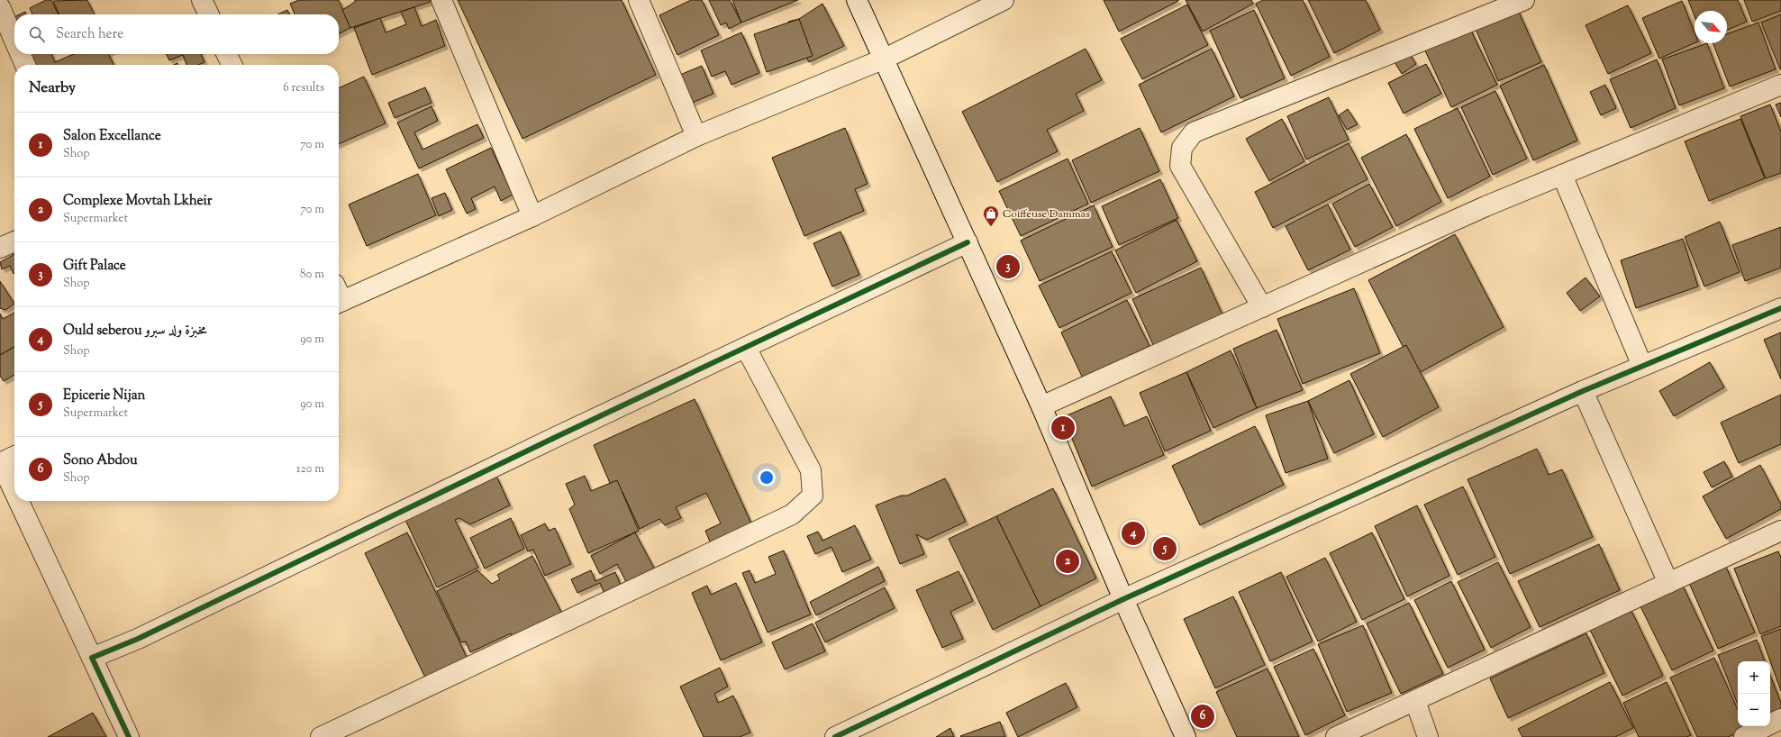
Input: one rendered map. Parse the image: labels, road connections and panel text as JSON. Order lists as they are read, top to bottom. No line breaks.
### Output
{"places":{"shop":["Coiffeuse Dammas"]},"north":"bottom right","page":{"search":"Search here","heading":["Nearby","6 results"],"list":[{"mark":"1","name":"Salon Excellance","note":"Shop","value":"70 m"},{"mark":"2","name":"Complexe Movtah Lkheir","note":"Supermarket","value":"70 m"},{"mark":"3","name":"Gift Palace","note":"Shop","value":"80 m"},{"mark":"4","name":"Ould seberou مخبزة ولد سبرو","note":"Shop","value":"90 m"},{"mark":"5","name":"Epicerie Nijan","note":"Supermarket","value":"90 m"},{"mark":"6","name":"Sono Abdou","note":"Shop","value":"120 m"}],"pins":["3","1","4","5","2","6"],"map_buttons":["+","−"]}}
